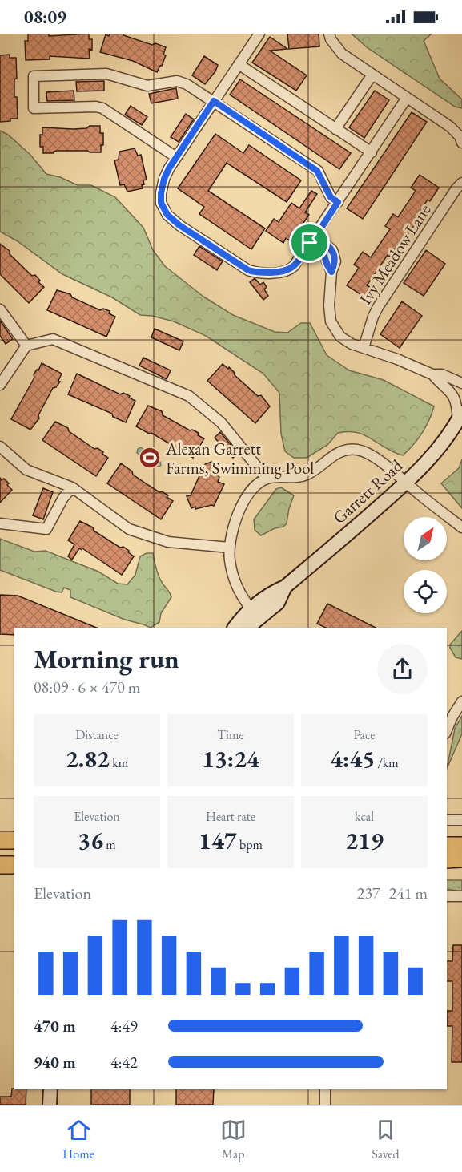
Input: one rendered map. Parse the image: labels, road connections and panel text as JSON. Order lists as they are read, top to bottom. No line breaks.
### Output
{"streets":{"street":["Ivy Meadow Lane","Garrett Road"]},"places":{"sports":["Alexan Garrett Farms, Swimming Pool"]},"north":"top right","page":{"status":"08:09","heading":["Morning run","08:09 · 6 × 470 m"],"stats":[["Distance","2.82 km"],["Time","13:24"],["Pace","4:45 /km"],["Elevation","36 m"],["Heart rate","147 bpm"],["kcal","219"]],"chart":["Elevation","237–241 m"],"list":[{"name":"470 m","note":"4:49"},{"name":"940 m","note":"4:42"}],"tabs":["Home","Map","Saved"]}}
